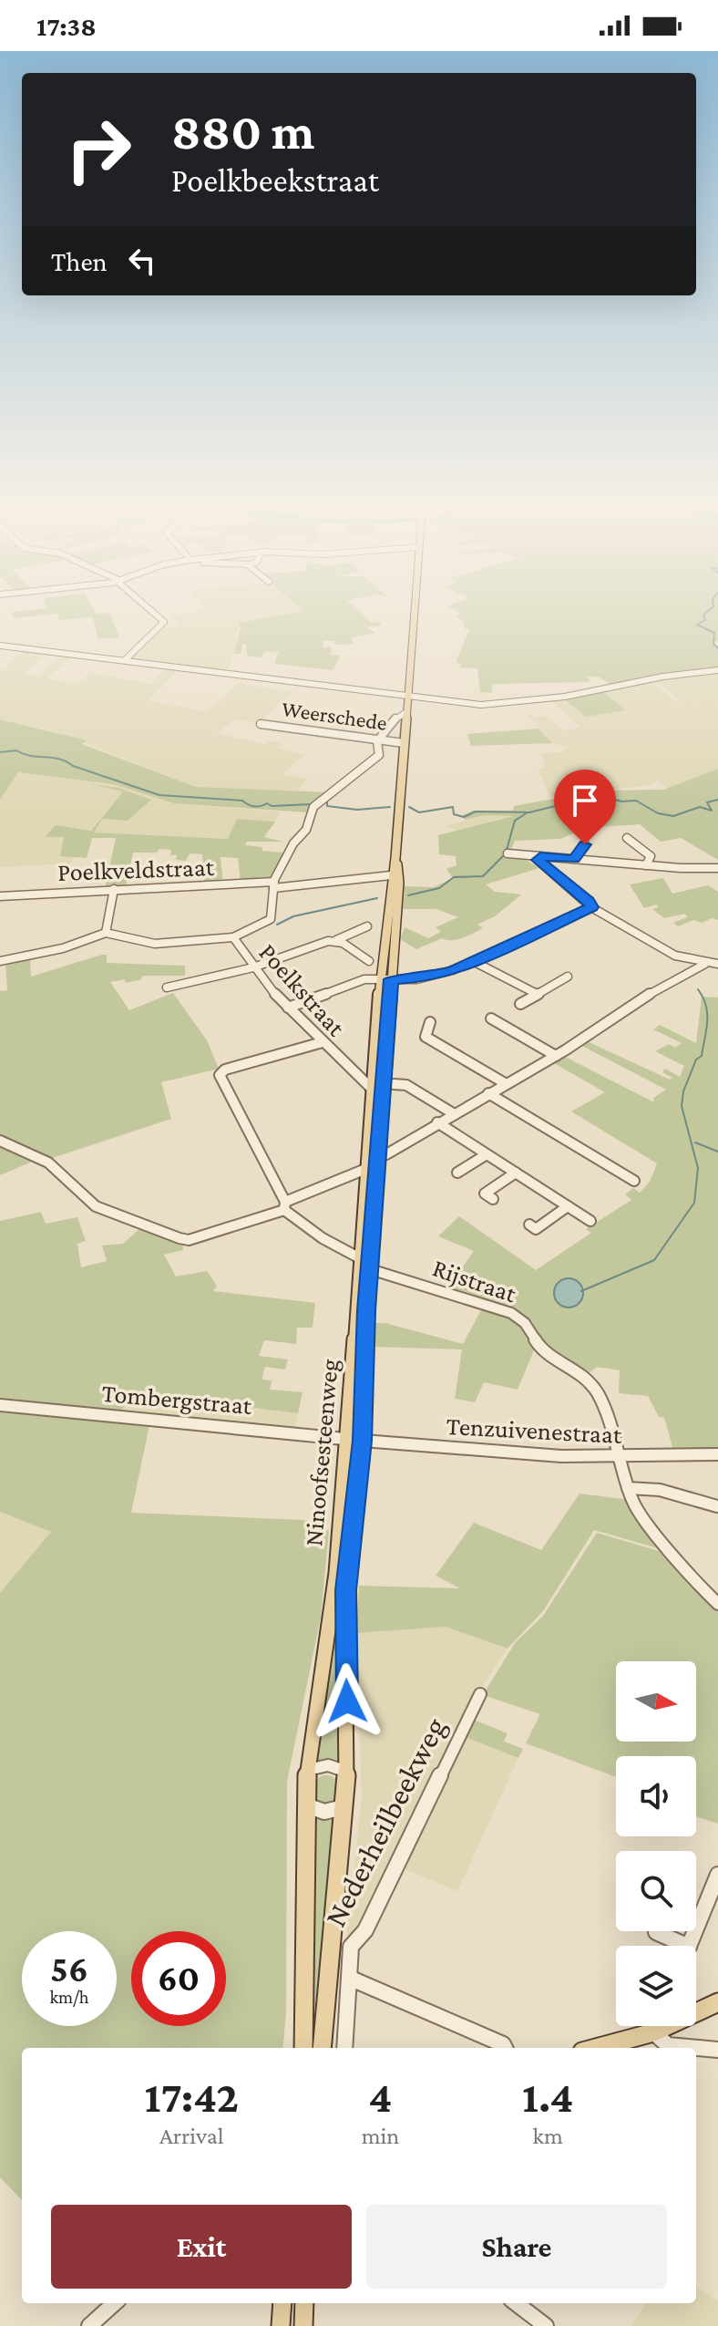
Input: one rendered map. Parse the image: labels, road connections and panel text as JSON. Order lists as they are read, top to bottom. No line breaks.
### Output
{"streets":{"main road":["Ninoofsesteenweg"],"street":["Weerschede","Poelkveldstraat","Poelkstraat","Rijstraat","Tombergstraat","Tenzuivenestraat","Nederheilbeekweg"]},"crossings":[["Weerschede","Poelkstraat"],["Weerschede","Ninoofsesteenweg"],["Poelkveldstraat","Poelkstraat"],["Poelkveldstraat","Ninoofsesteenweg"],["Poelkstraat","Ninoofsesteenweg"],["Rijstraat","Tenzuivenestraat"],["Rijstraat","Ninoofsesteenweg"],["Tombergstraat","Tenzuivenestraat"],["Tombergstraat","Ninoofsesteenweg"],["Tenzuivenestraat","Ninoofsesteenweg"]],"north":"right","page":{"status":"17:38","turn":["880 m","Poelkbeekstraat"],"then":"Then","speed":"56 km/h","limit":"60","eta":["17:42","Arrival","4","min","1.4","km"],"buttons":["Exit","Share"]}}
